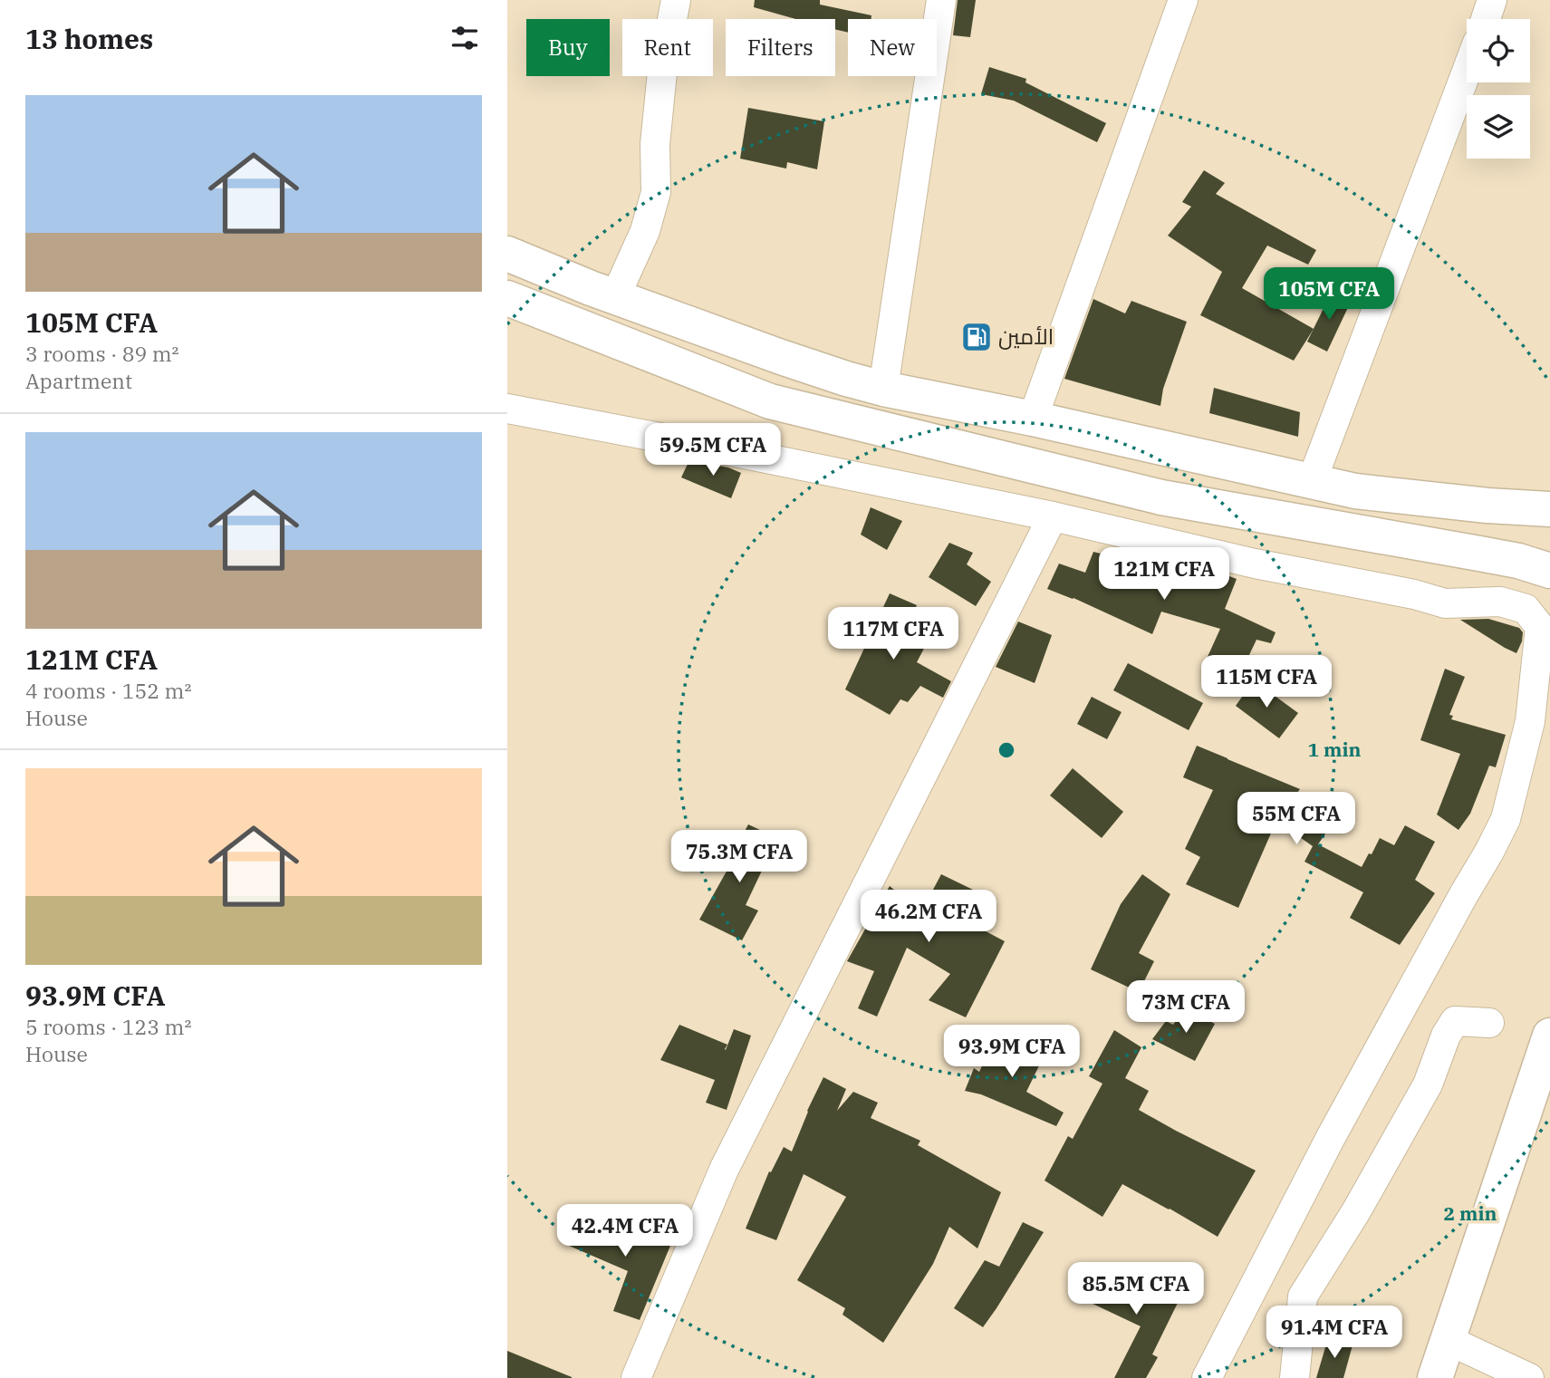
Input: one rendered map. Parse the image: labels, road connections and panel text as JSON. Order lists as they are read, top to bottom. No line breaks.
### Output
{"places":{"fuel station":["الأمين"]},"page":{"heading":"13 homes","chip":["Buy","Rent","Filters","New"],"list":[{"name":"105M CFA","note":"3 rooms · 89 m² · Apartment"},{"name":"121M CFA","note":"4 rooms · 152 m² · House"},{"name":"93.9M CFA","note":"5 rooms · 123 m² · House"}],"price":["105M CFA","59.5M CFA","121M CFA","117M CFA","115M CFA","55M CFA","75.3M CFA","46.2M CFA","73M CFA","93.9M CFA","42.4M CFA","85.5M CFA","91.4M CFA"]},"rings":["1 min","2 min"]}
